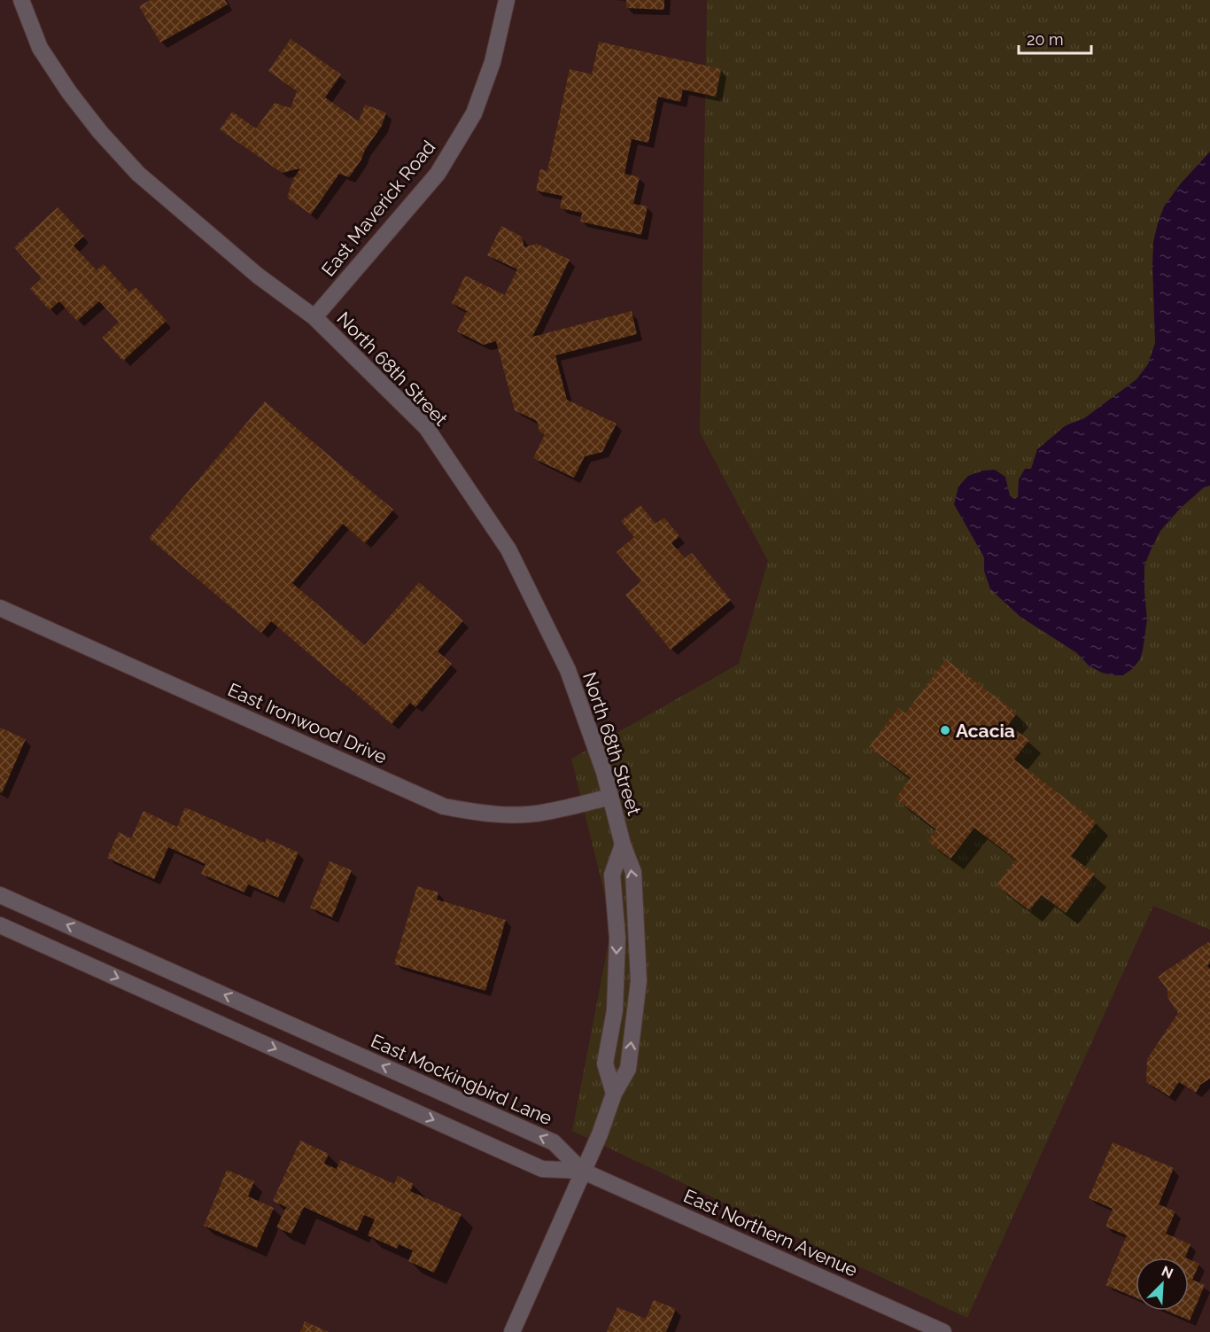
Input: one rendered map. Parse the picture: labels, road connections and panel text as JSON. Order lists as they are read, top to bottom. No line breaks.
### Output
{"streets":{"street":["East Maverick Road","North 68th Street","East Ironwood Drive","East Mockingbird Lane","East Northern Avenue"]},"crossings":[["East Maverick Road","North 68th Street"],["North 68th Street","East Ironwood Drive"],["North 68th Street","East Mockingbird Lane"],["North 68th Street","East Northern Avenue"],["East Mockingbird Lane","East Northern Avenue"]],"places":["Acacia"],"scale_bar":"20 m","north":"top right"}
